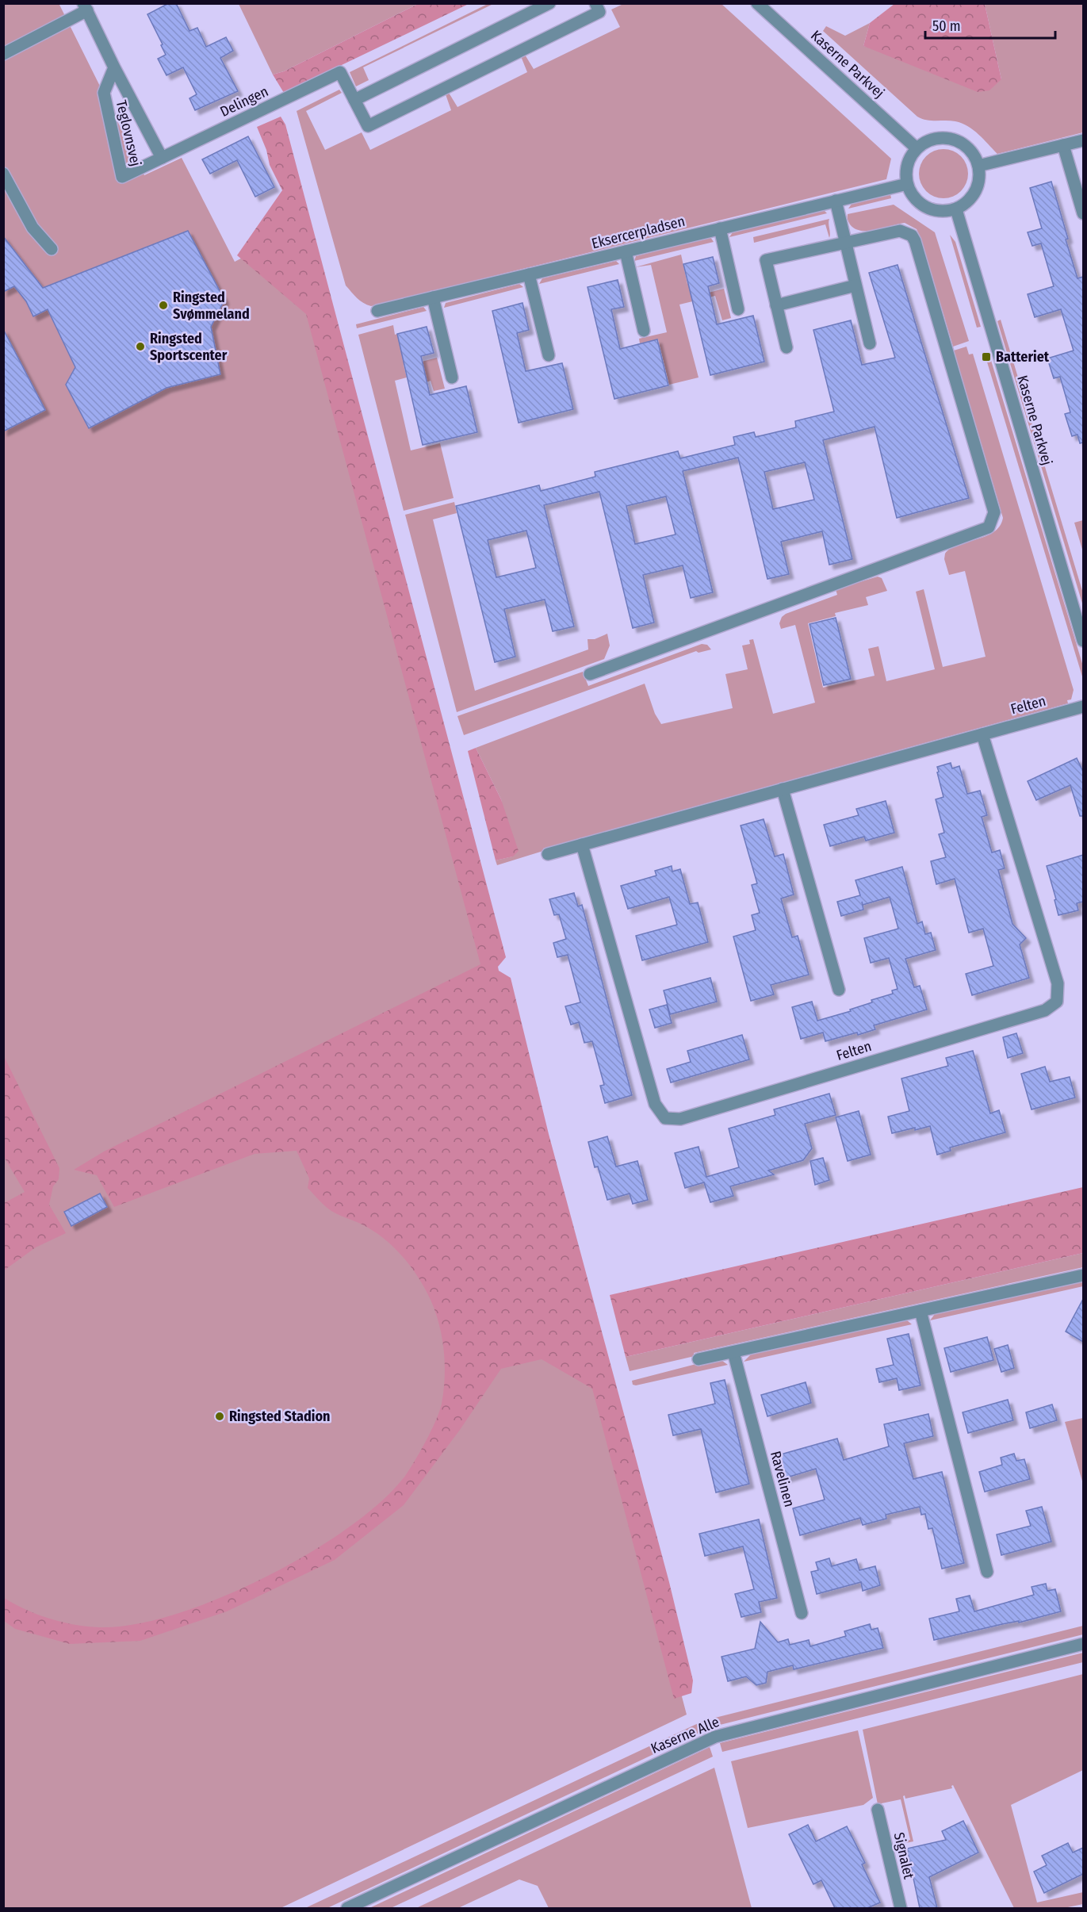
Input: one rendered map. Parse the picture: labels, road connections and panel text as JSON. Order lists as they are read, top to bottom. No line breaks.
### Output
{"streets":{"street":["Kaserne Parkvej","Delingen","Teglovnsvej","Eksercerpladsen","Felten","Ravelinen","Kaserne Alle","Signalet"]},"crossings":[["Kaserne Parkvej","Eksercerpladsen"],["Delingen","Teglovnsvej"]],"places":{"other":["Ringsted Svømmeland","Ringsted Sportscenter","Ringsted Stadion"],"transit":["Batteriet"]},"scale_bar":"50 m"}
